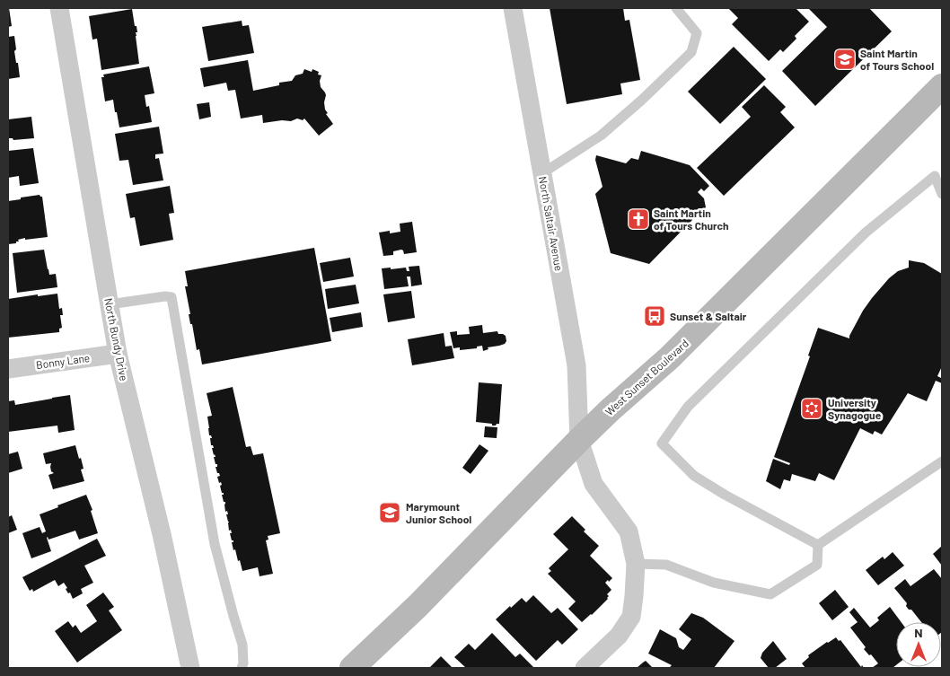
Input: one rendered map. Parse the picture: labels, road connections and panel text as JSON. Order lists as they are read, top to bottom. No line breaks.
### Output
{"streets":{"main road":["West Sunset Boulevard"],"street":["North Saltair Avenue","North Bundy Drive","Bonny Lane"]},"crossings":[["North Saltair Avenue","West Sunset Boulevard"],["North Bundy Drive","Bonny Lane"]],"places":{"school or university":["Saint Martin of Tours School","Marymount Junior School"],"church":["Saint Martin of Tours Church"],"bus stop":["Sunset & Saltair"],"synagogue":["University Synagogue"]},"north":"top"}
